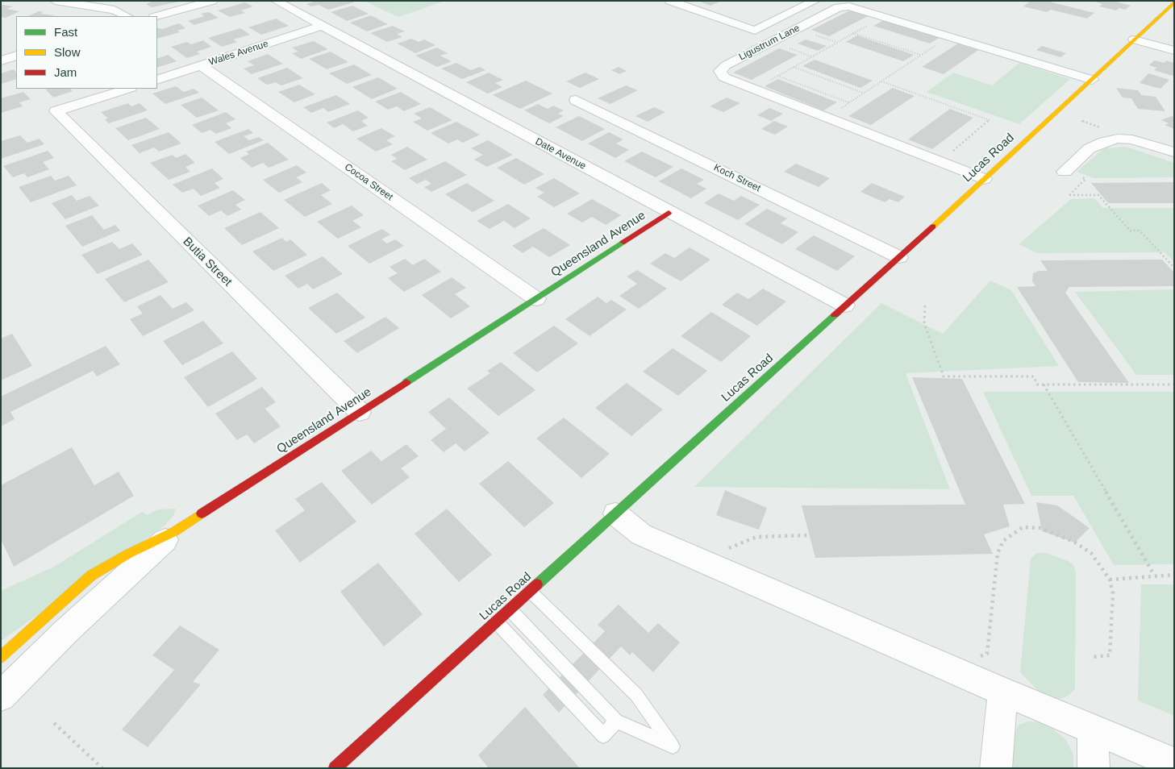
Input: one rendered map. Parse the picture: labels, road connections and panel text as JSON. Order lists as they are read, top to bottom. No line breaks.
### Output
{"streets":{"street":["Ligustrum Lane","Wales Avenue","Date Avenue","Lucas Road","Koch Street","Cocoa Street","Queensland Avenue","Butia Street"]},"crossings":[["Ligustrum Lane","Lucas Road"],["Wales Avenue","Date Avenue"],["Wales Avenue","Cocoa Street"],["Date Avenue","Lucas Road"],["Date Avenue","Queensland Avenue"],["Lucas Road","Koch Street"],["Cocoa Street","Queensland Avenue"],["Queensland Avenue","Butia Street"]],"legend":["Fast","Slow","Jam"]}
